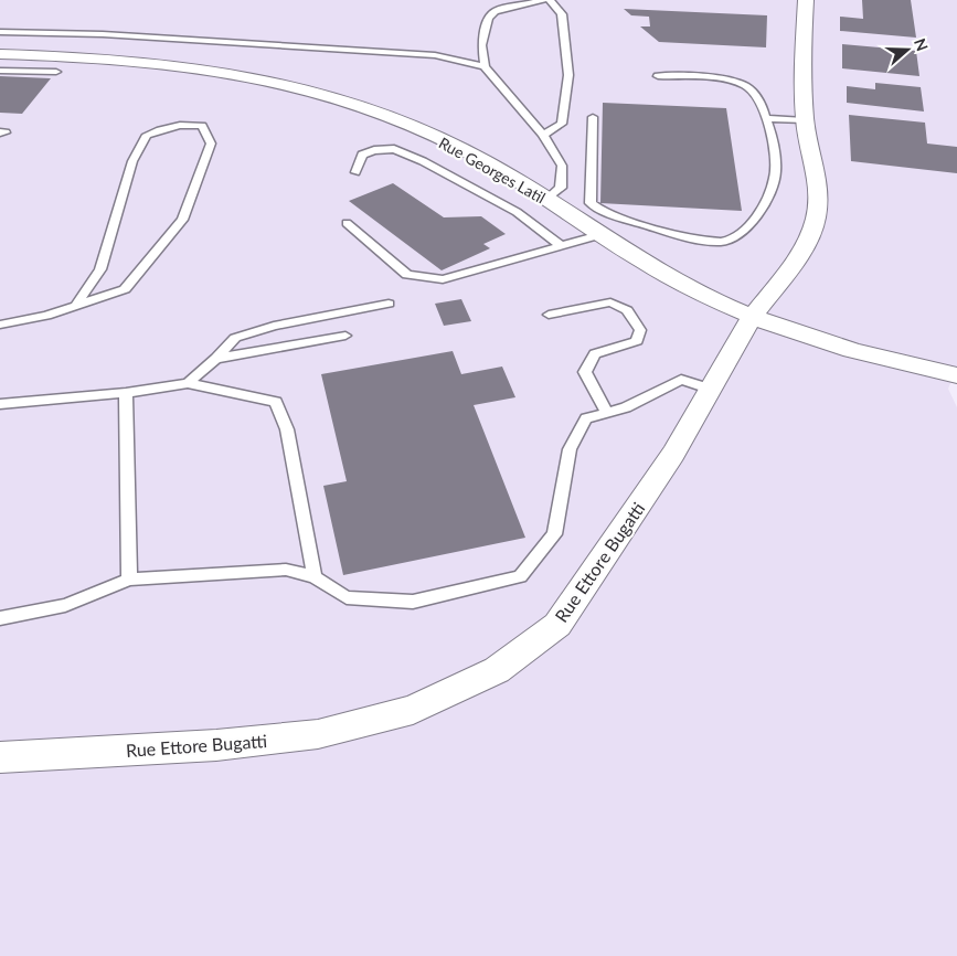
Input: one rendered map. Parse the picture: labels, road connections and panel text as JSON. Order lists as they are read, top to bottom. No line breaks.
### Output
{"streets":{"street":["Rue Georges Latil","Rue Ettore Bugatti"]},"crossings":[["Rue Georges Latil","Rue Ettore Bugatti"]],"north":"right"}
